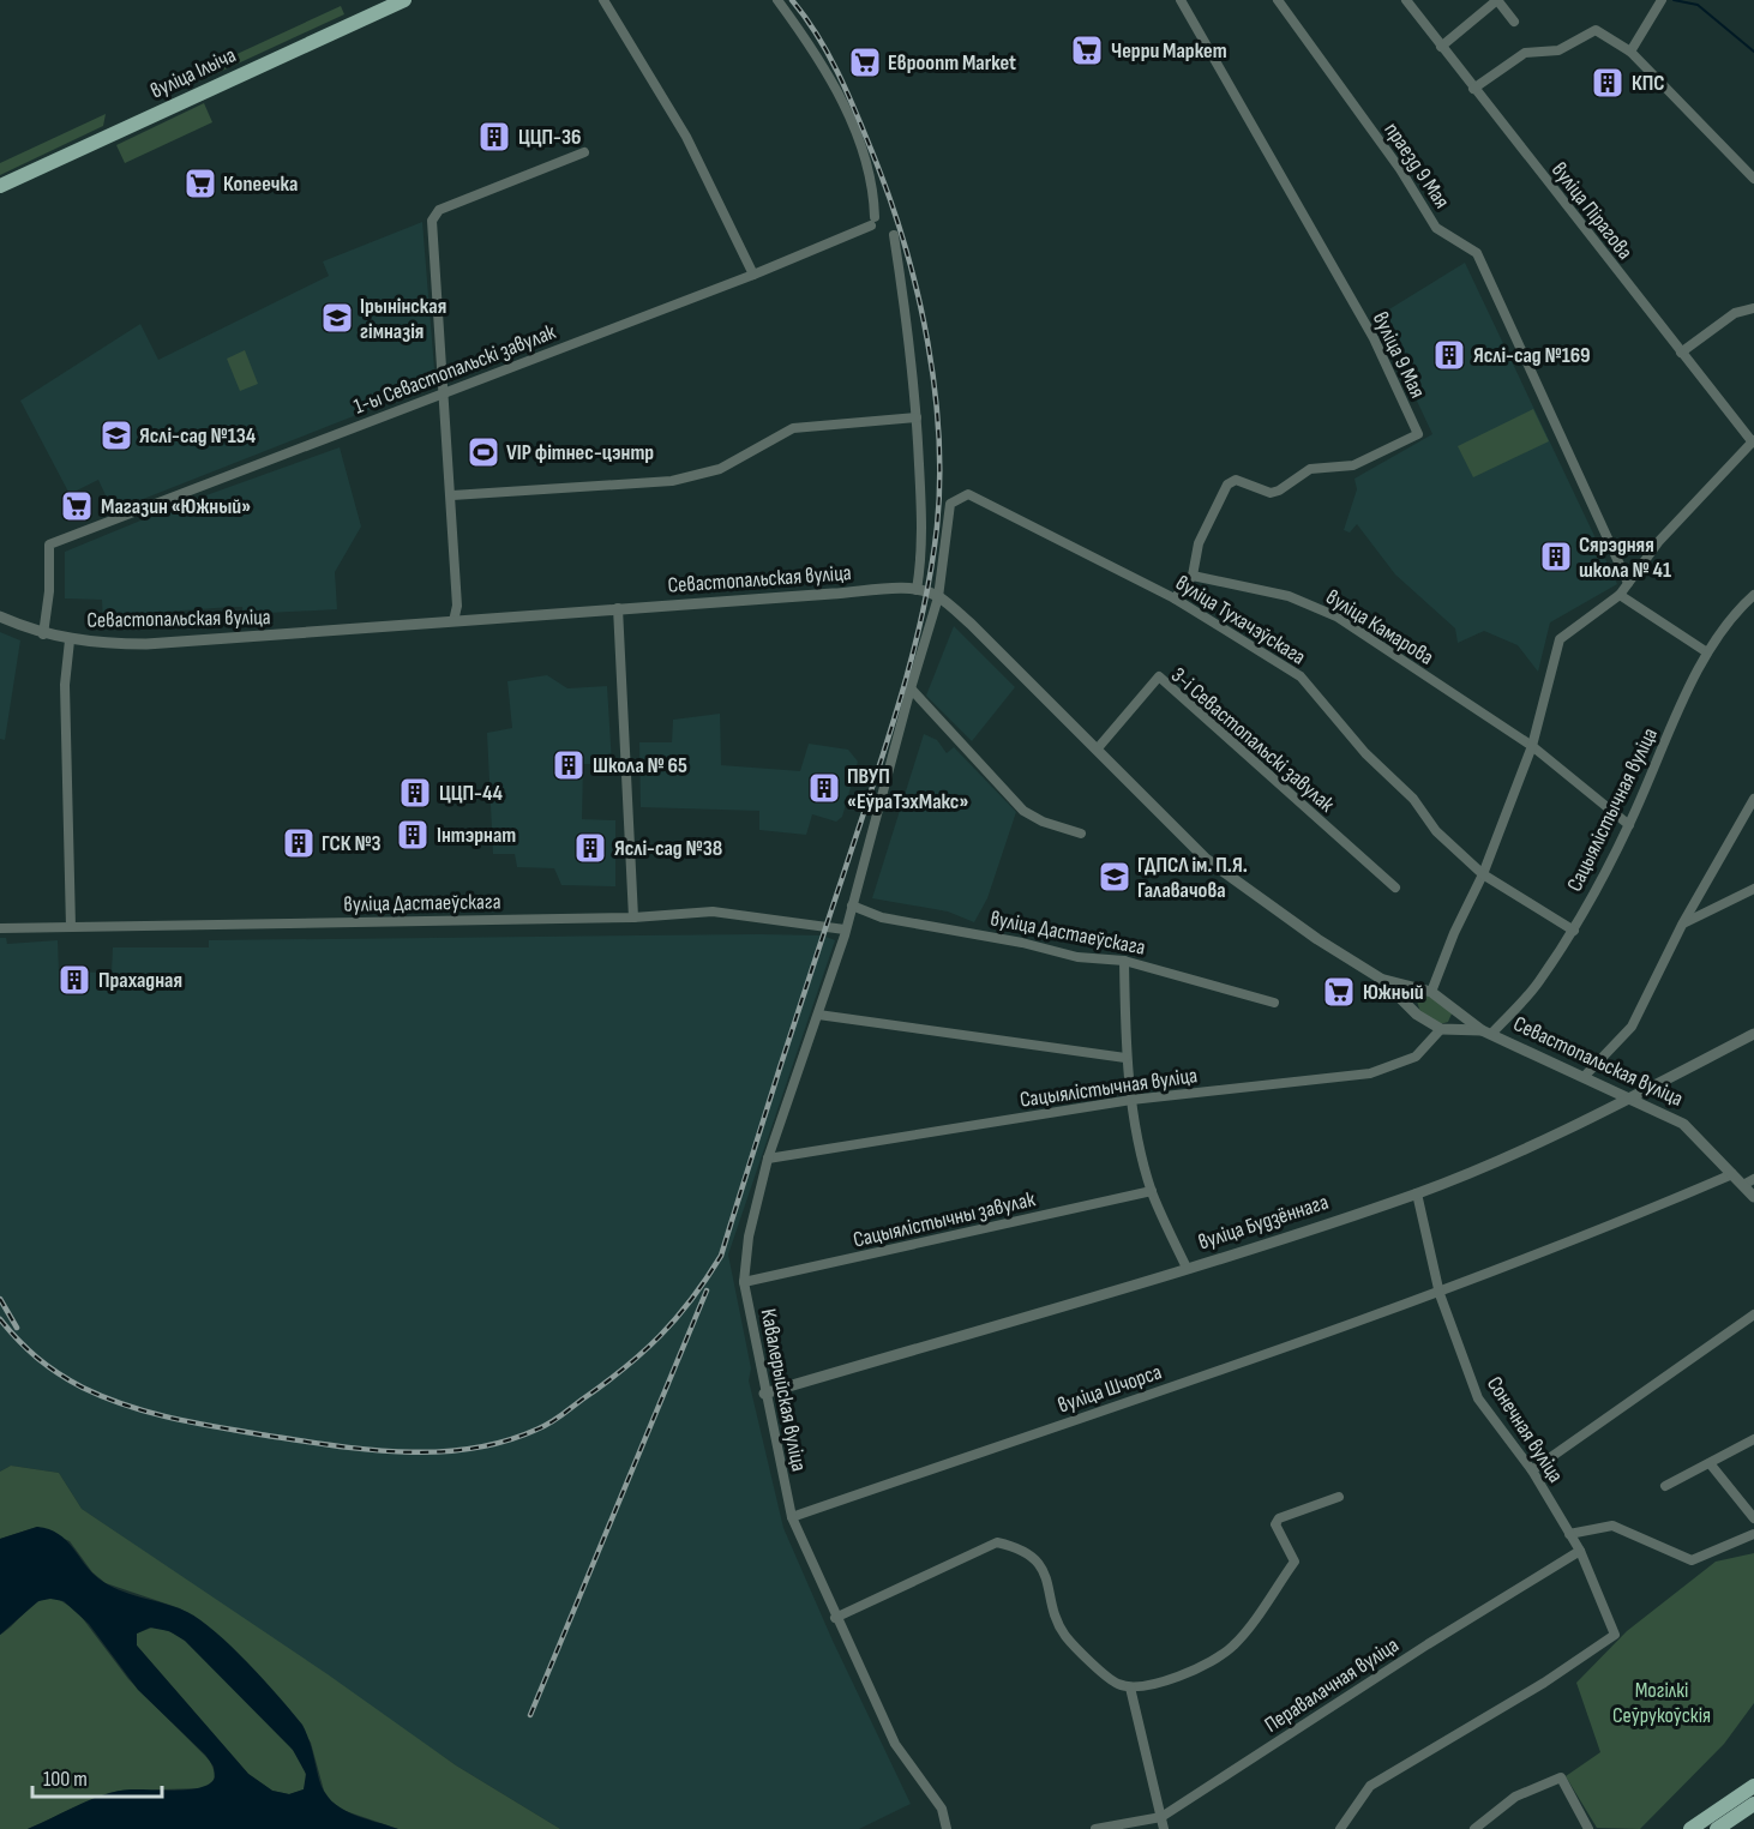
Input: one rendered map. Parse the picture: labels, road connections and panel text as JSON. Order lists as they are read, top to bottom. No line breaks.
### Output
{"streets":{"main road":["вуліца Ільіча"],"street":["праезд 9 Мая","вуліца Пірагова","вуліца 9 Мая","1-ы Севастопальскі завулак","Севастопальская вуліца","вуліца Тухачэўскага","вуліца Камарова","3-і Севастопальскі завулак","Сацыялістычная вуліца","вуліца Дастаеўскага","Сацыялістычны завулак","вуліца Будзённага","вуліца Шчорса","Кавалерыйская вуліца","Сонечная вуліца","Перавалачная вуліца"]},"crossings":[["вуліца 9 Мая","вуліца Тухачэўскага"],["вуліца 9 Мая","вуліца Камарова"],["1-ы Севастопальскі завулак","Севастопальская вуліца"],["Севастопальская вуліца","вуліца Тухачэўскага"],["Севастопальская вуліца","3-і Севастопальскі завулак"],["Севастопальская вуліца","Сацыялістычная вуліца"],["Севастопальская вуліца","вуліца Будзённага"],["Севастопальская вуліца","вуліца Шчорса"],["вуліца Тухачэўскага","Сацыялістычная вуліца"],["вуліца Камарова","Сацыялістычная вуліца"],["Сацыялістычная вуліца","Кавалерыйская вуліца"],["вуліца Дастаеўскага","Кавалерыйская вуліца"],["Сацыялістычны завулак","Кавалерыйская вуліца"],["вуліца Будзённага","Кавалерыйская вуліца"],["вуліца Будзённага","Сонечная вуліца"],["вуліца Шчорса","Кавалерыйская вуліца"],["вуліца Шчорса","Сонечная вуліца"],["Сонечная вуліца","Перавалачная вуліца"]],"parks":["Могілкі Сеўрукоўскія"],"places":{"supermarket":["Черри Маркет","Евроопт Market","Копеечка","Магазин «Южный»","Южный"],"building":["КПС","ЦЦП-36","Яслі-сад №169","Сярэдняя школа № 41","Школа № 65","ПВУП «ЕўраТэхМакс»","ЦЦП-44","Інтэрнат","ГСК №3","Яслі-сад №38","Прахадная"],"school or university":["Ірынінская гімназія","Яслі-сад №134","ГДПСЛ ім. П.Я. Галавачова"],"sports":["VIP фітнес-цэнтр"]},"scale_bar":"100 m"}
